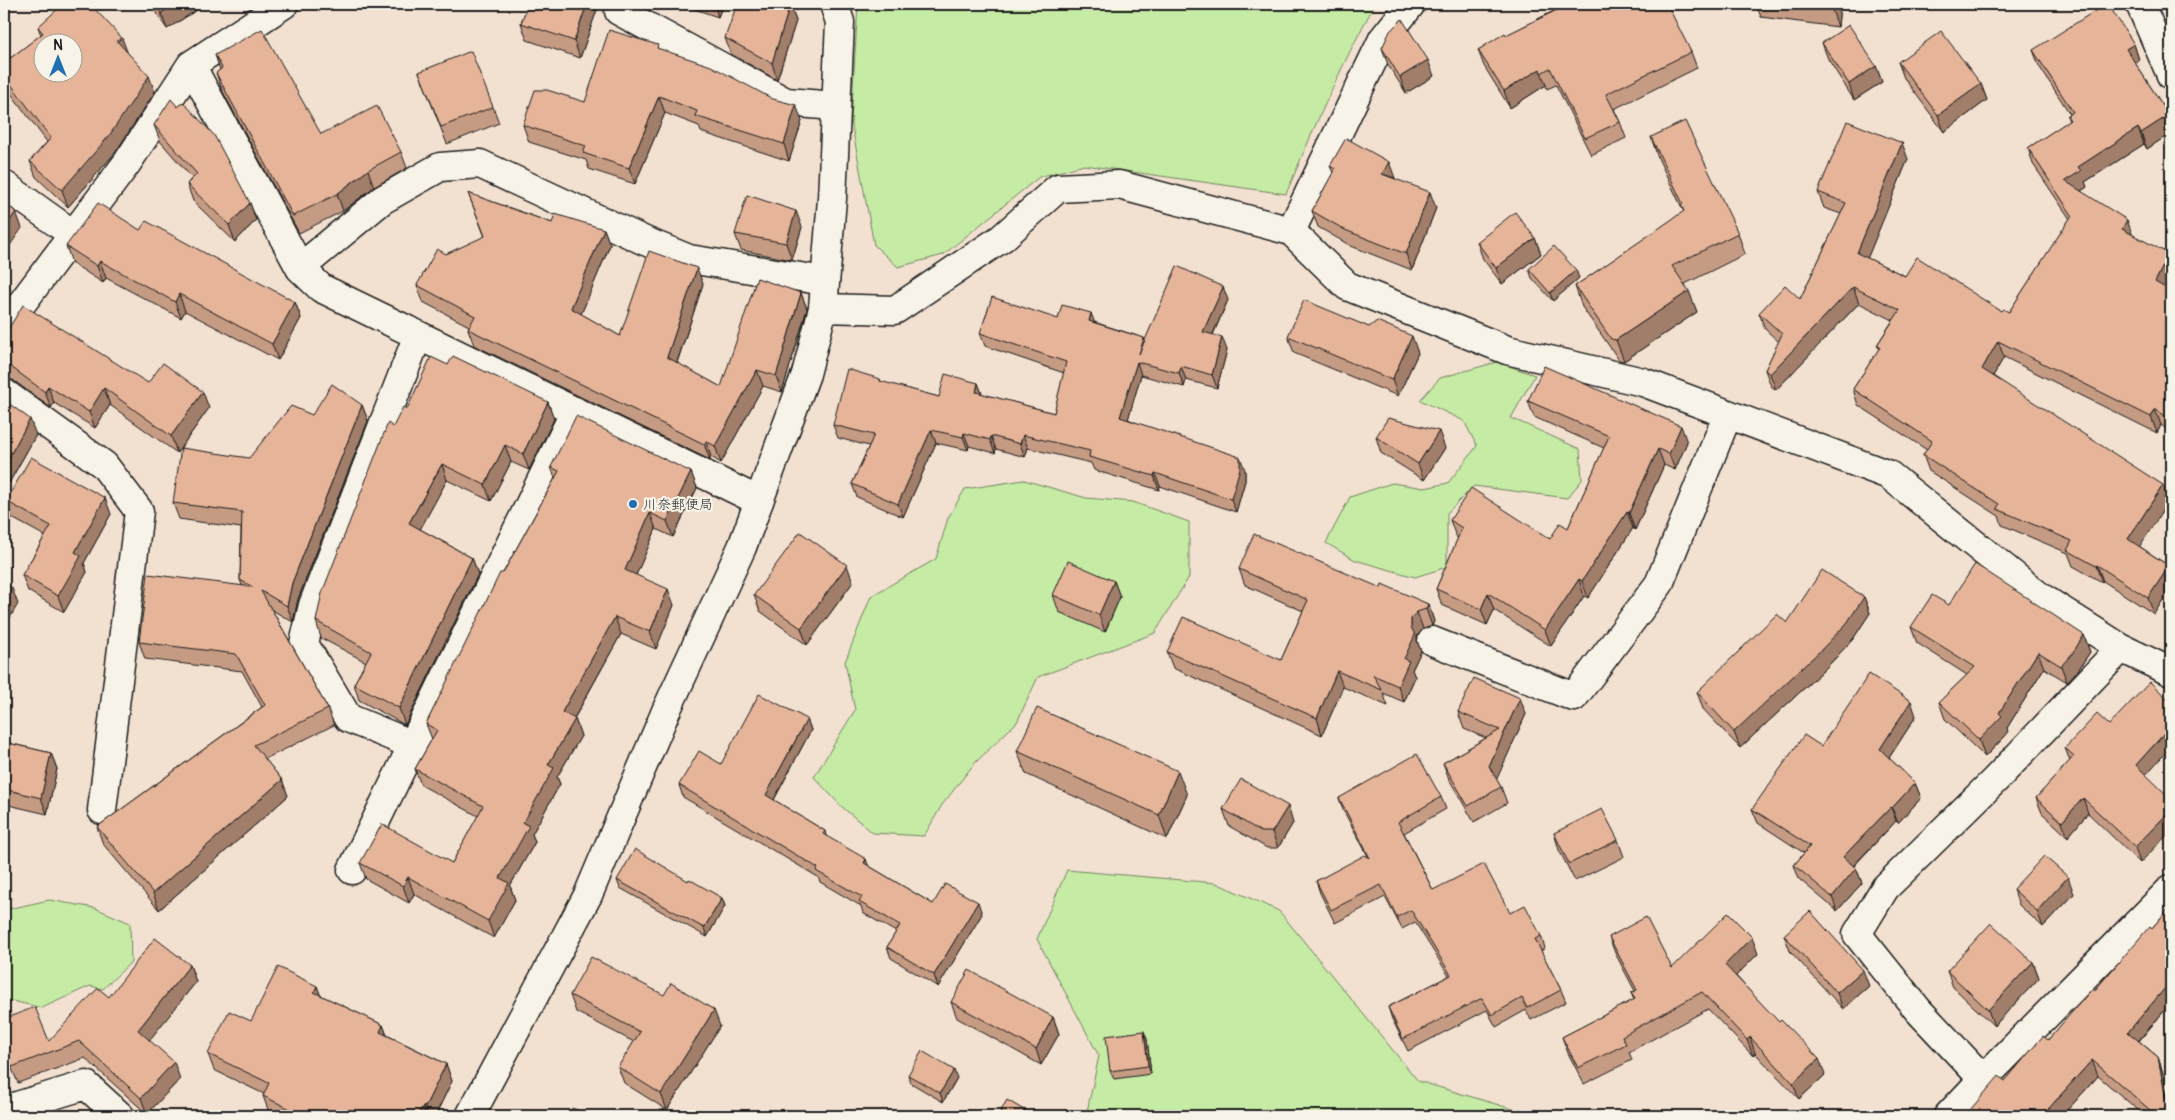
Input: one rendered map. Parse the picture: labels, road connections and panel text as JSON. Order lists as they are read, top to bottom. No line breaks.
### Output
{"places":["川奈郵便局"],"north":"top"}
